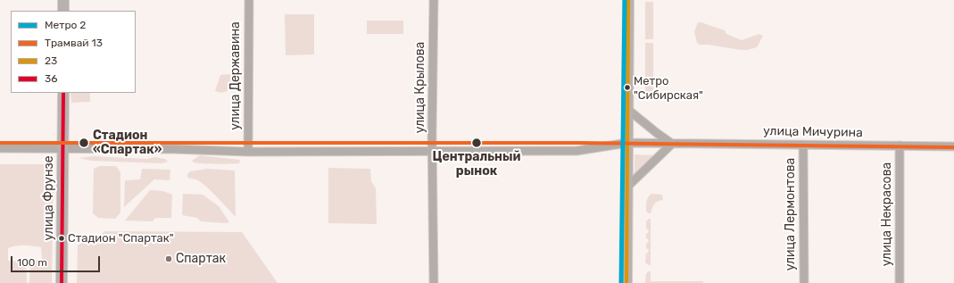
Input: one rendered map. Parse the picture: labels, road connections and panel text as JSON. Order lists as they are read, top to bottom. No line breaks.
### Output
{"streets":{"main road":["улица Фрунзе"],"street":["улица Державина","улица Крылова","улица Мичурина","улица Лермонтова","улица Некрасова"]},"crossings":[["улица Державина","улица Мичурина"],["улица Крылова","улица Мичурина"],["улица Мичурина","улица Фрунзе"],["улица Мичурина","улица Лермонтова"],["улица Мичурина","улица Некрасова"]],"places":["Метро \"Сибирская\"","Стадион «Спартак»","Центральный рынок","Стадион \"Спартак\"","Спартак"],"lines":["metro line 2","transit line 23","transit line 36","tram line 13"],"legend":["Метро 2","Трамвай 13","23","36"],"scale_bar":"100 m"}
